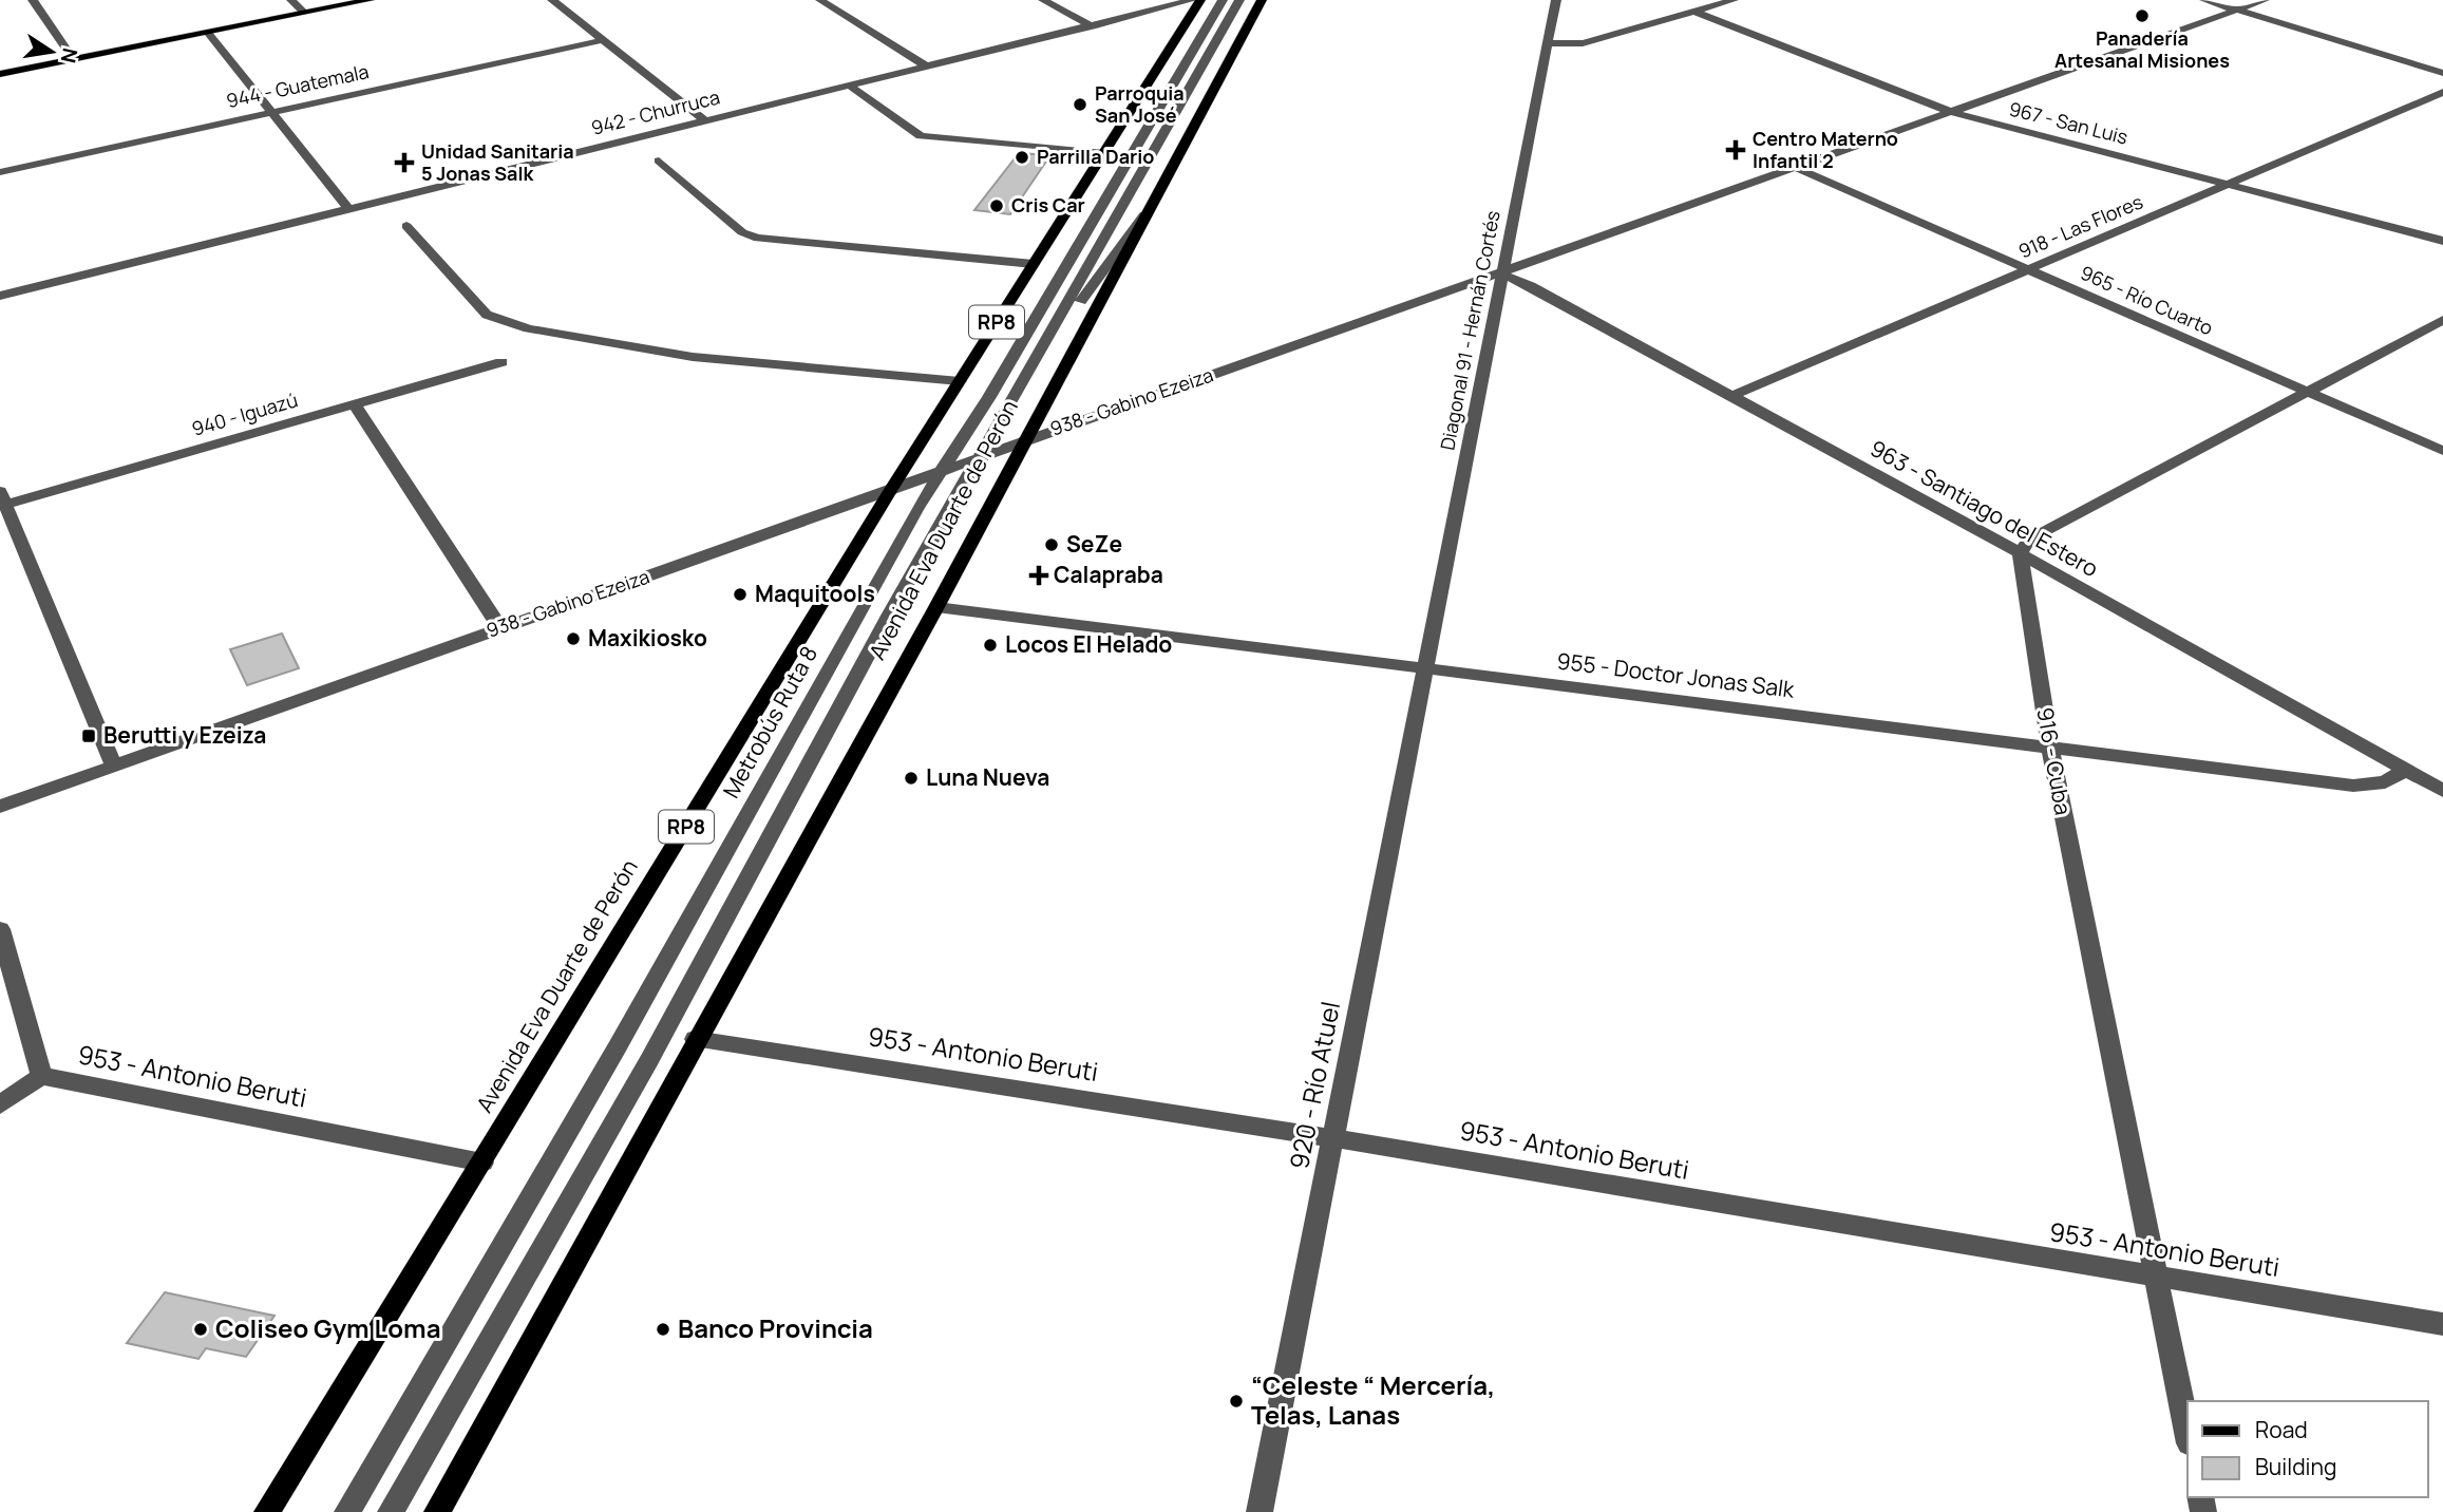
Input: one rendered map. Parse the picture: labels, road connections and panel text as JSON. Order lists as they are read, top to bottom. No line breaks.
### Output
{"streets":{"main road":["RP8","Avenida Eva Duarte de Perón"],"street":["944 - Guatemala","942 - Churruca","967 - San Luis","918 - Las Flores","965 - Río Cuarto","Diagonal 91 - Hernán Cortés","938 - Gabino Ezeiza","940 - Iguazú","963 - Santiago del Estero","955 - Doctor Jonas Salk","Metrobús Ruta 8","916 - Cuba","953 - Antonio Beruti","920 - Río Atuel"]},"crossings":[["967 - San Luis","918 - Las Flores"],["967 - San Luis","938 - Gabino Ezeiza"],["918 - Las Flores","965 - Río Cuarto"],["918 - Las Flores","963 - Santiago del Estero"],["965 - Río Cuarto","938 - Gabino Ezeiza"],["Diagonal 91 - Hernán Cortés","938 - Gabino Ezeiza"],["Diagonal 91 - Hernán Cortés","963 - Santiago del Estero"],["Diagonal 91 - Hernán Cortés","955 - Doctor Jonas Salk"],["Diagonal 91 - Hernán Cortés","920 - Río Atuel"],["938 - Gabino Ezeiza","963 - Santiago del Estero"],["938 - Gabino Ezeiza","Avenida Eva Duarte de Perón"],["938 - Gabino Ezeiza","Metrobús Ruta 8"],["963 - Santiago del Estero","955 - Doctor Jonas Salk"],["963 - Santiago del Estero","916 - Cuba"],["Avenida Eva Duarte de Perón","955 - Doctor Jonas Salk"],["Avenida Eva Duarte de Perón","953 - Antonio Beruti"],["955 - Doctor Jonas Salk","916 - Cuba"],["955 - Doctor Jonas Salk","920 - Río Atuel"],["916 - Cuba","953 - Antonio Beruti"],["953 - Antonio Beruti","920 - Río Atuel"]],"places":{"other":["Panadería Artesanal Misiones","Parroquia San José","Parrilla Dario","Cris Car","SeZe","Maquitools","Maxikiosko","Locos El Helado","Luna Nueva","Coliseo Gym Loma","Banco Provincia","“Celeste “ Mercería, Telas, Lanas"],"health":["Centro Materno Infantil 2","Unidad Sanitaria 5 Jonas Salk","Calapraba"],"transit":["Berutti y Ezeiza"]},"legend":["Road","Building"],"north":"right"}
